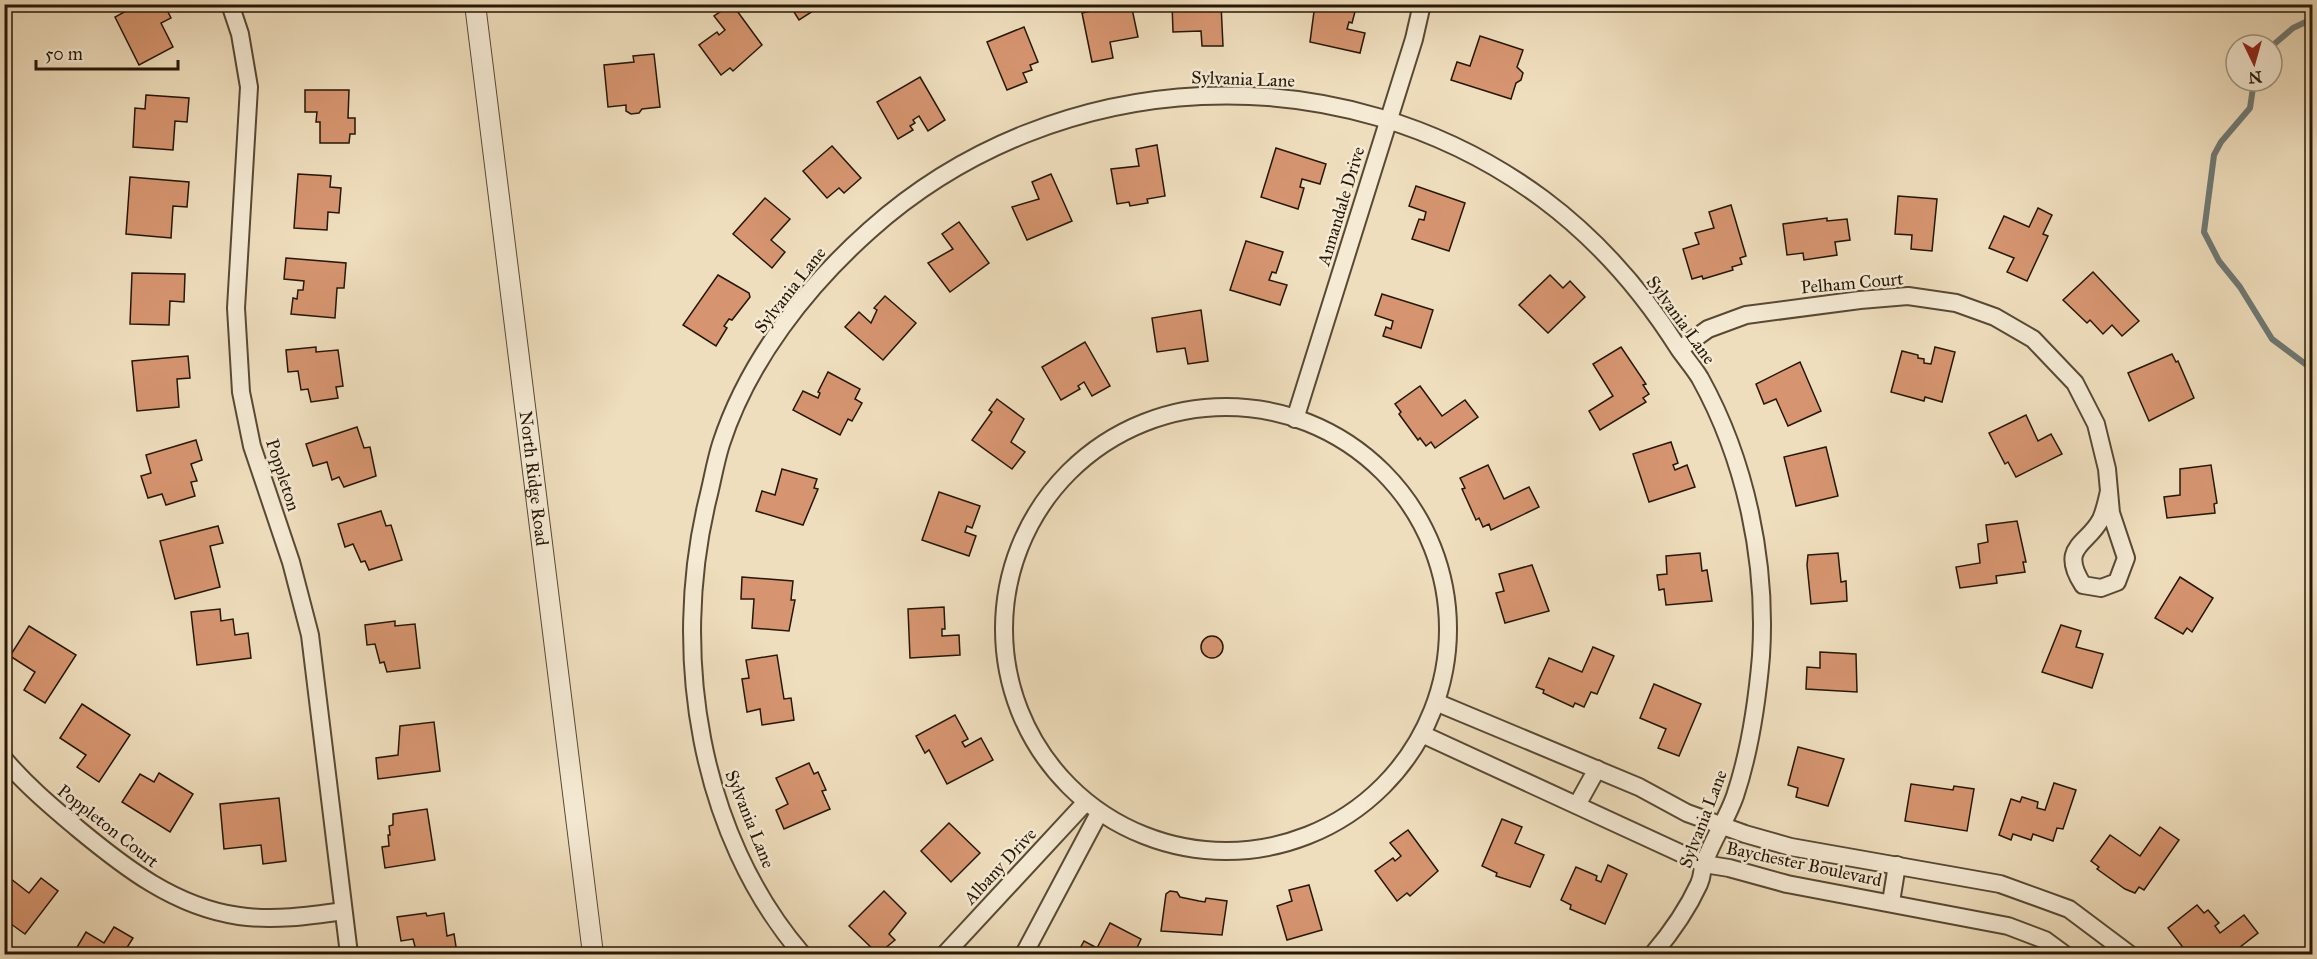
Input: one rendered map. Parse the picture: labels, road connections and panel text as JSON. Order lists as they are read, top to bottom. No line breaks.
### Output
{"streets":{"street":["Sylvania Lane","Annandale Drive","Pelham Court","Poppleton","North Ridge Road","Poppleton Court","Baychester Boulevard","Albany Drive"]},"crossings":[["Sylvania Lane","Annandale Drive"],["Sylvania Lane","Pelham Court"],["Sylvania Lane","Baychester Boulevard"],["Poppleton","Poppleton Court"]],"scale_bar":"50 m","north":"bottom"}
